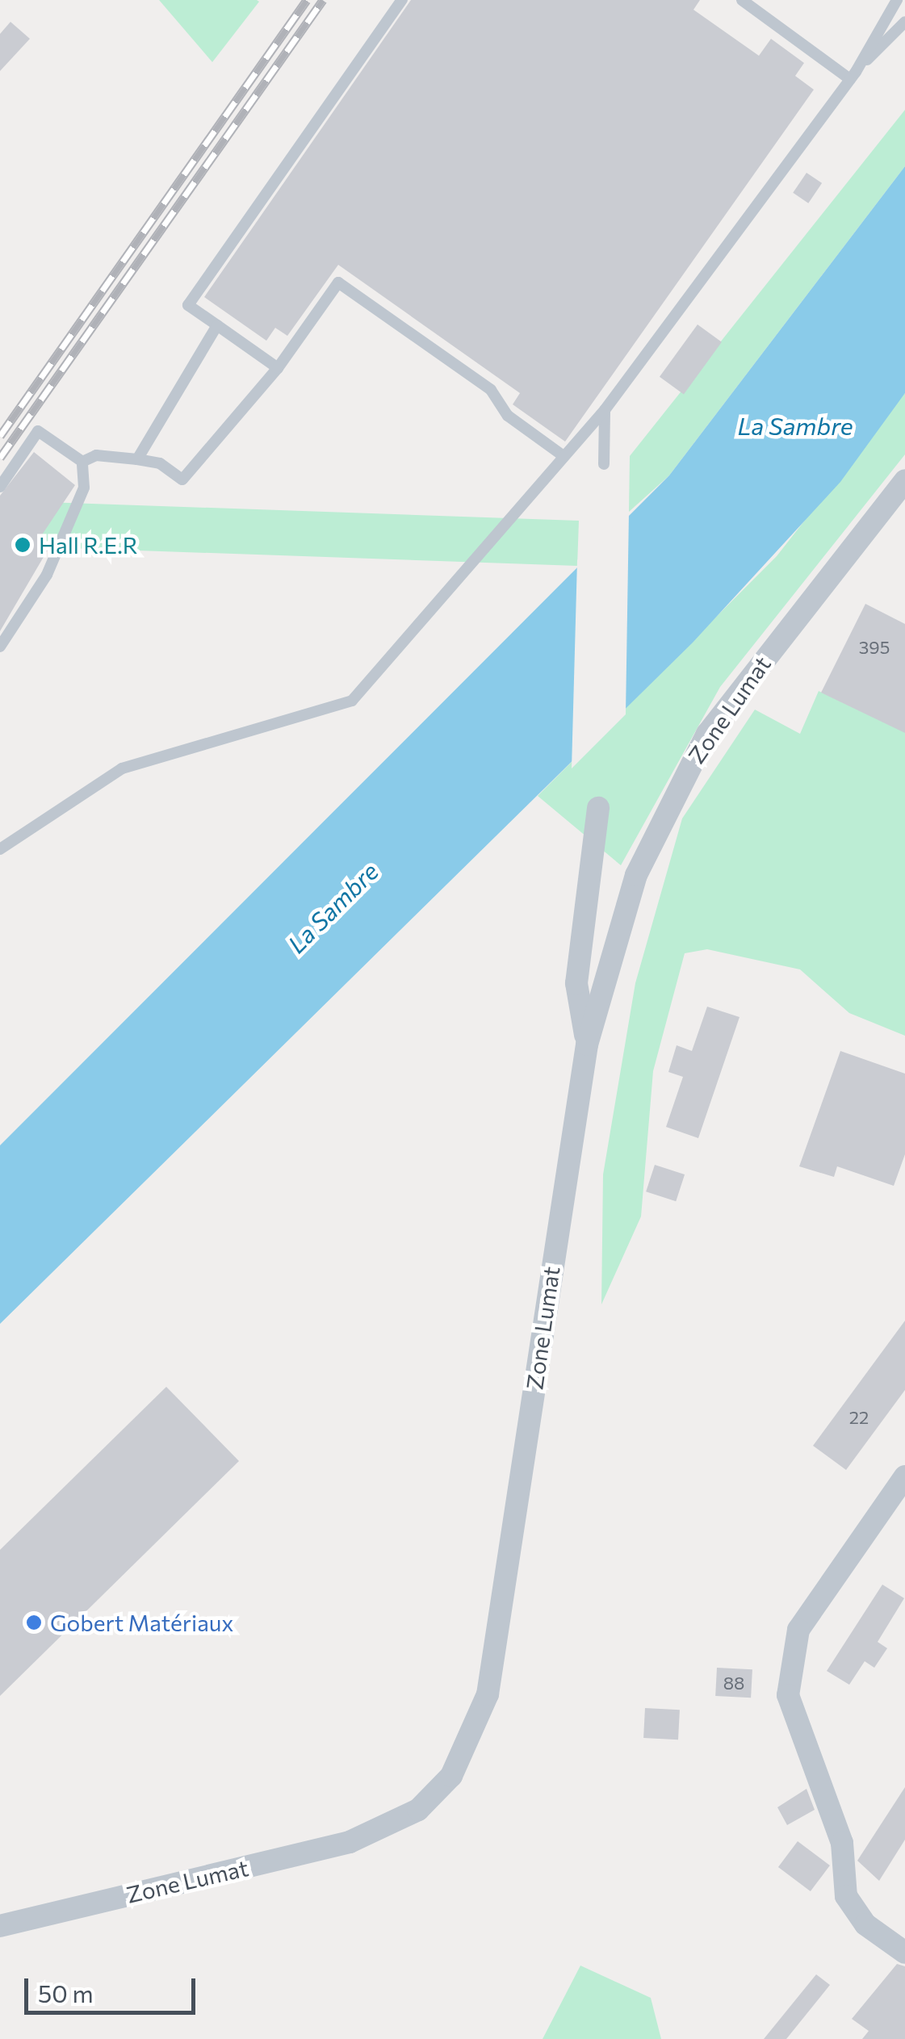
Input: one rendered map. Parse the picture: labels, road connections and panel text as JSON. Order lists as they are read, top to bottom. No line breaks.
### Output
{"streets":{"street":["Zone Lumat"]},"water":["La Sambre"],"places":["Hall R.E.R","Gobert Matériaux"],"house_numbers":["395","22","88"],"scale_bar":"50 m"}
